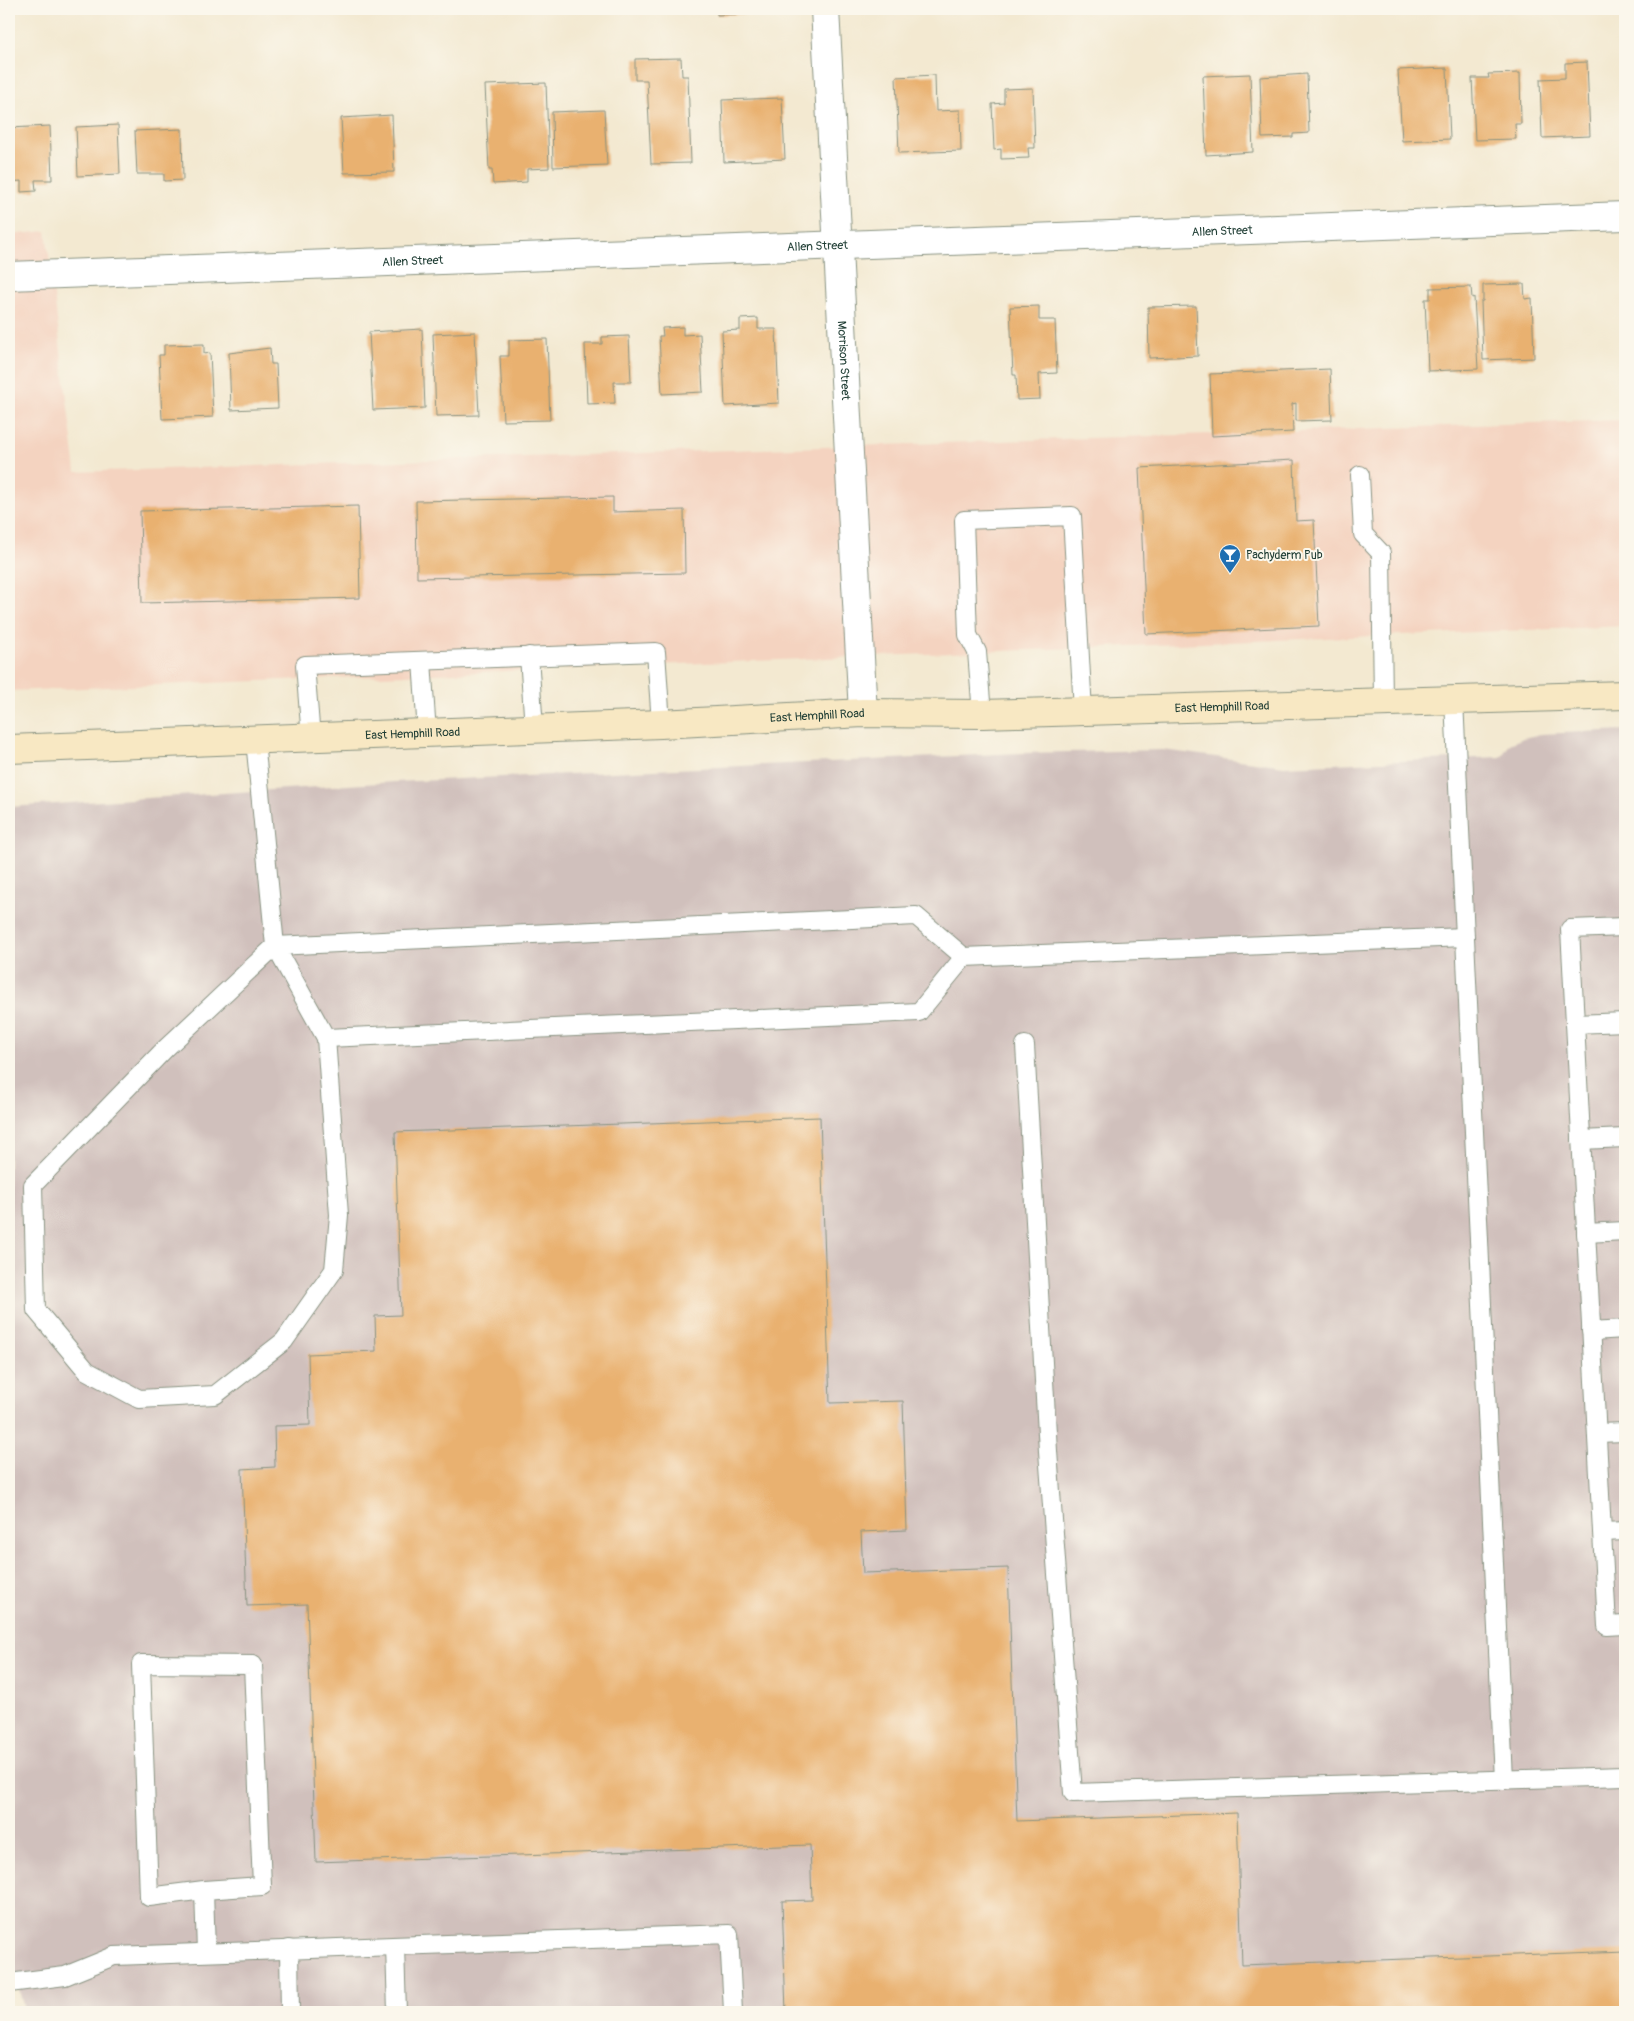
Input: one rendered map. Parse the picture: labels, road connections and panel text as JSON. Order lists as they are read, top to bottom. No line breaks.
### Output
{"streets":{"street":["Allen Street","Morrison Street","East Hemphill Road"]},"crossings":[["Allen Street","Morrison Street"],["Morrison Street","East Hemphill Road"]],"places":{"bar":["Pachyderm Pub"]}}
